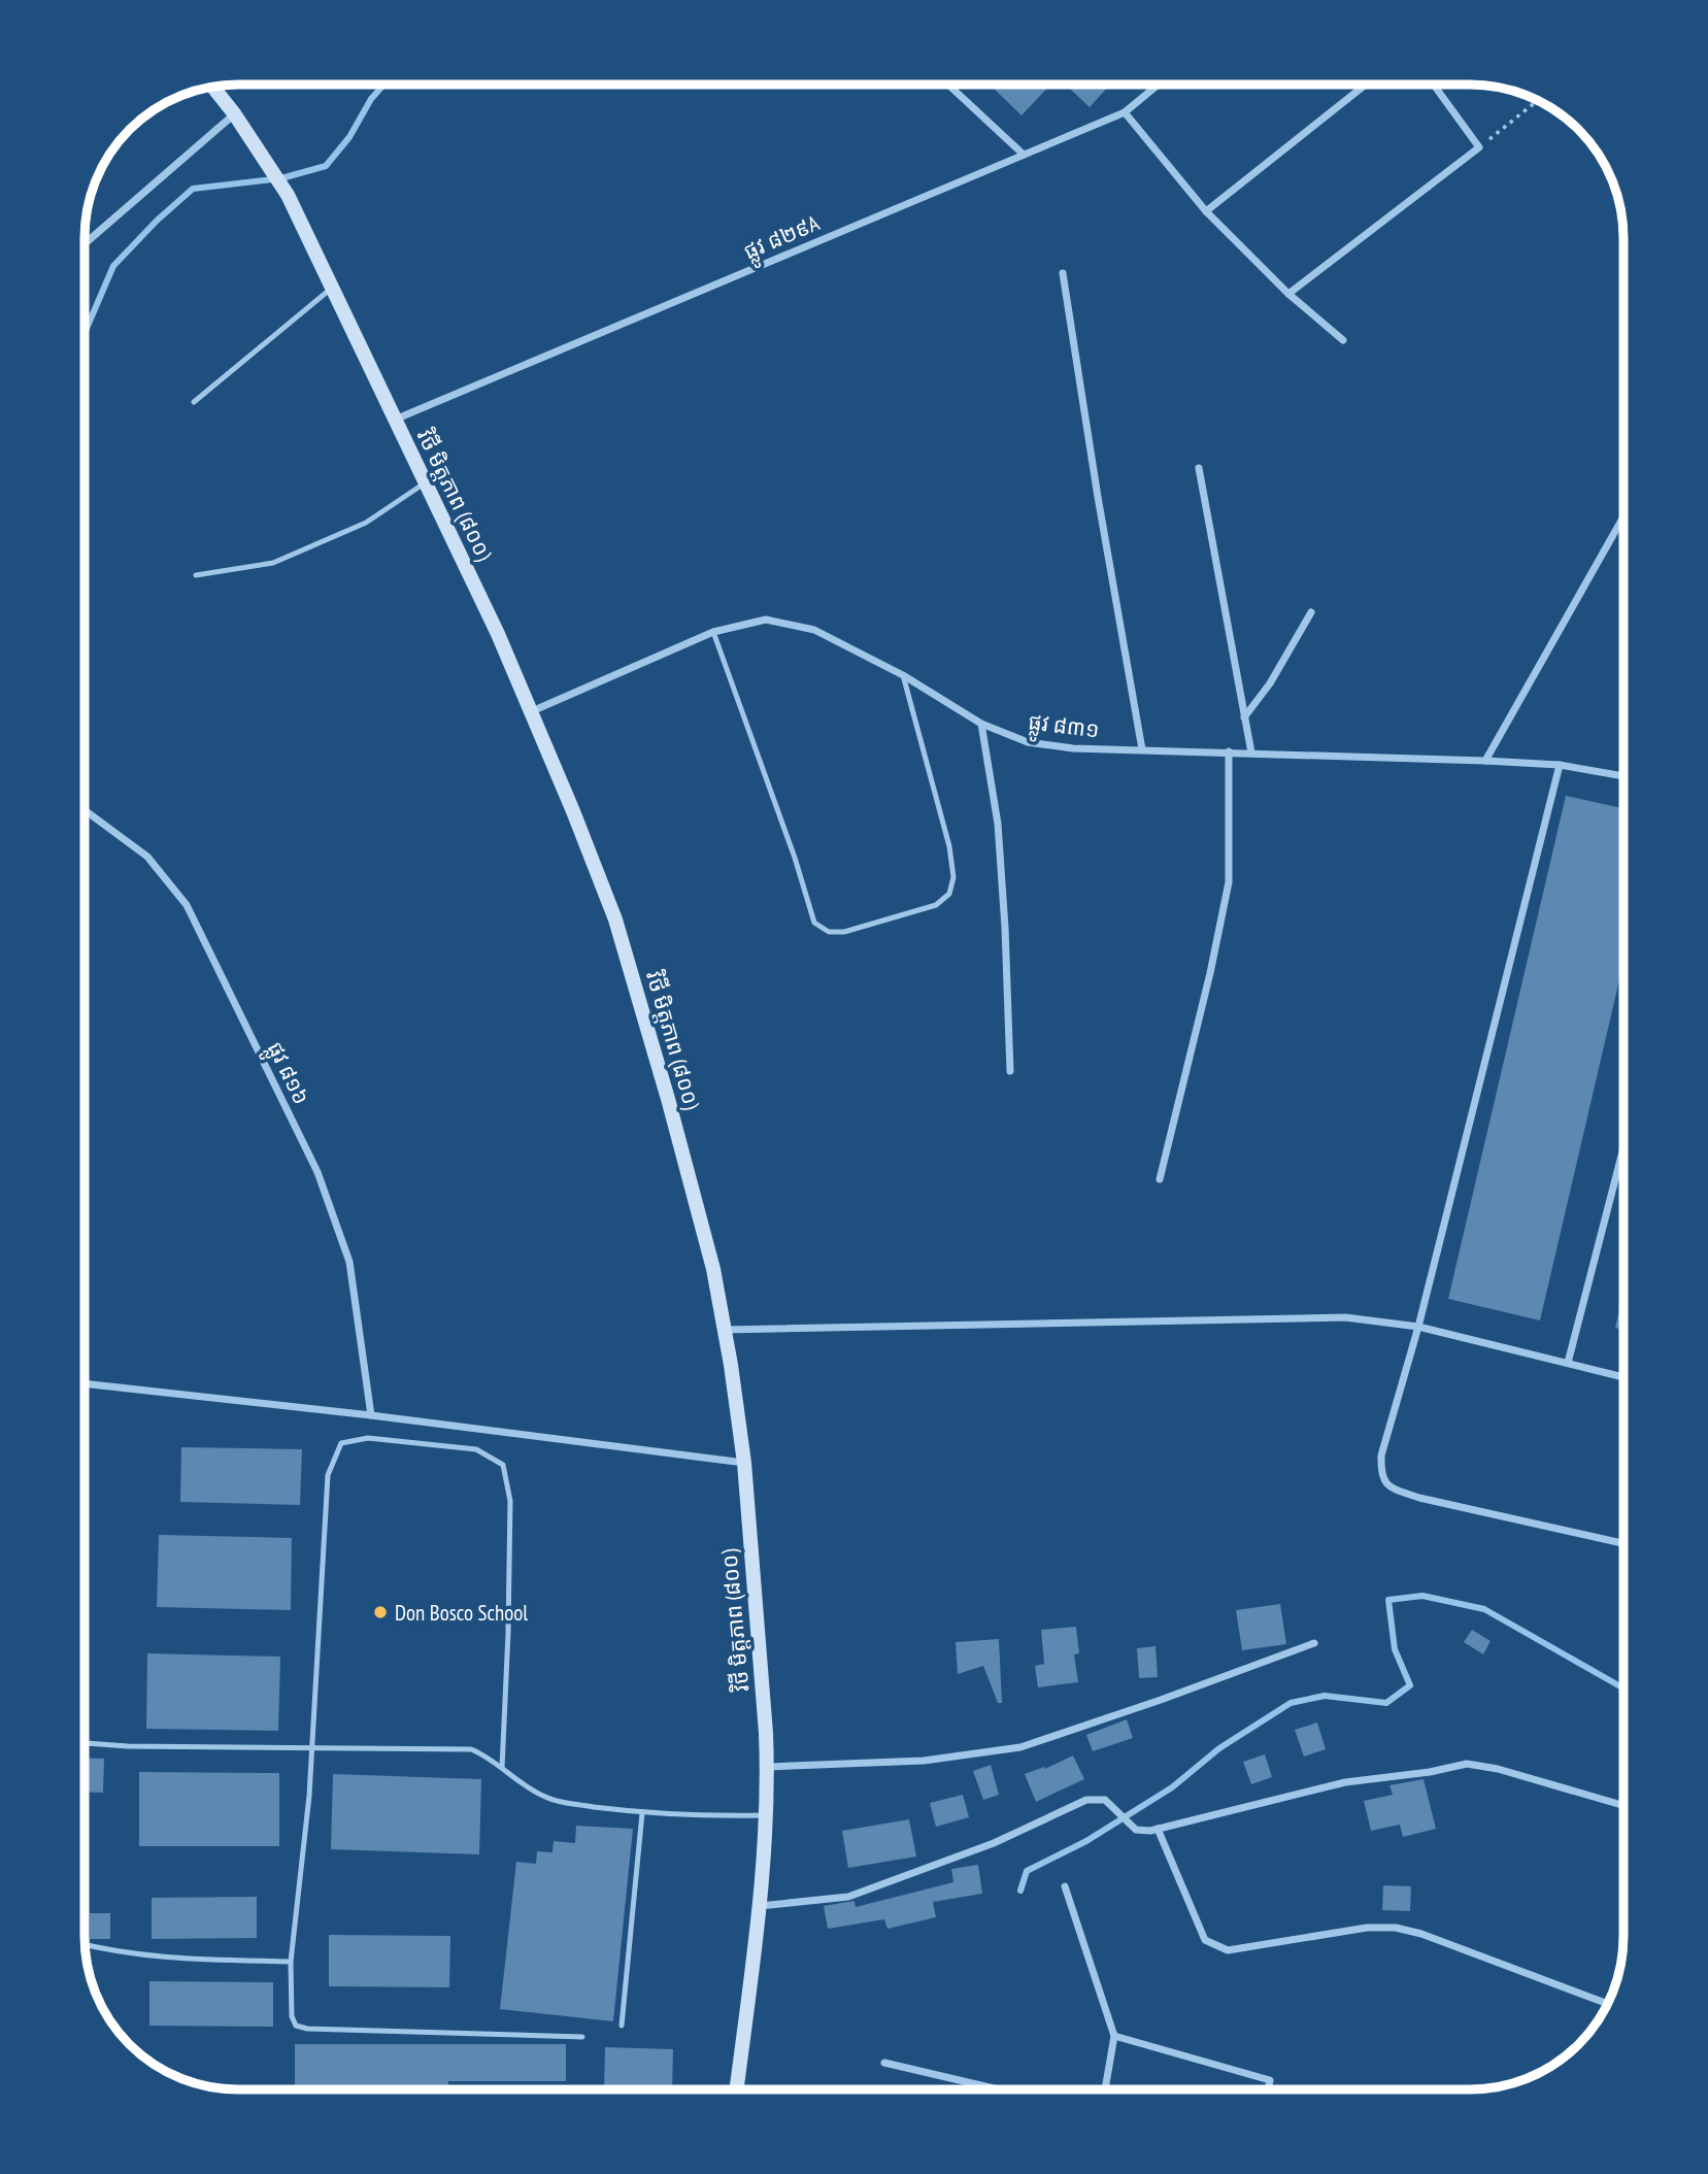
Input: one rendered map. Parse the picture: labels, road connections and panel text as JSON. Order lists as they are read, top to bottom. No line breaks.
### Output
{"streets":{"main road":["វិថី មិត្តភាព (៨០០)"],"street":["ផ្លូវ ៨២៩A","ផ្លូវ ៨៣១","ផ្លូវ ៨១៦"]},"crossings":[["ផ្លូវ ៨២៩A","វិថី មិត្តភាព (៨០០)"],["វិថី មិត្តភាព (៨០០)","ផ្លូវ ៨៣១"]],"places":["Don Bosco School"]}
